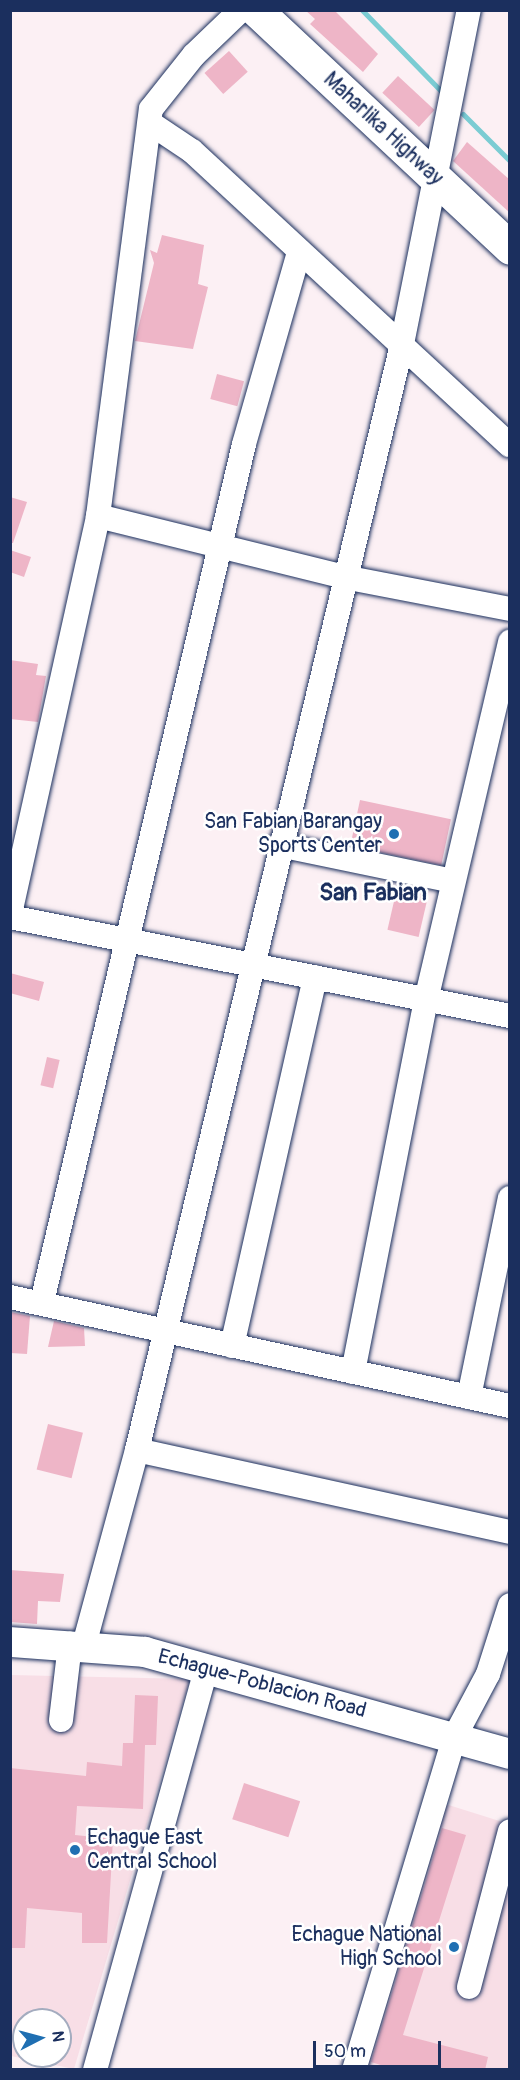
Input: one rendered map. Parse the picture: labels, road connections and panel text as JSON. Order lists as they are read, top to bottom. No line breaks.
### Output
{"streets":{"highway":["Maharlika Highway"],"main road":["Echague-Poblacion Road"]},"districts":["San Fabian"],"places":["San Fabian Barangay Sports Center","Echague East Central School","Echague National High School"],"scale_bar":"50 m","north":"right"}
